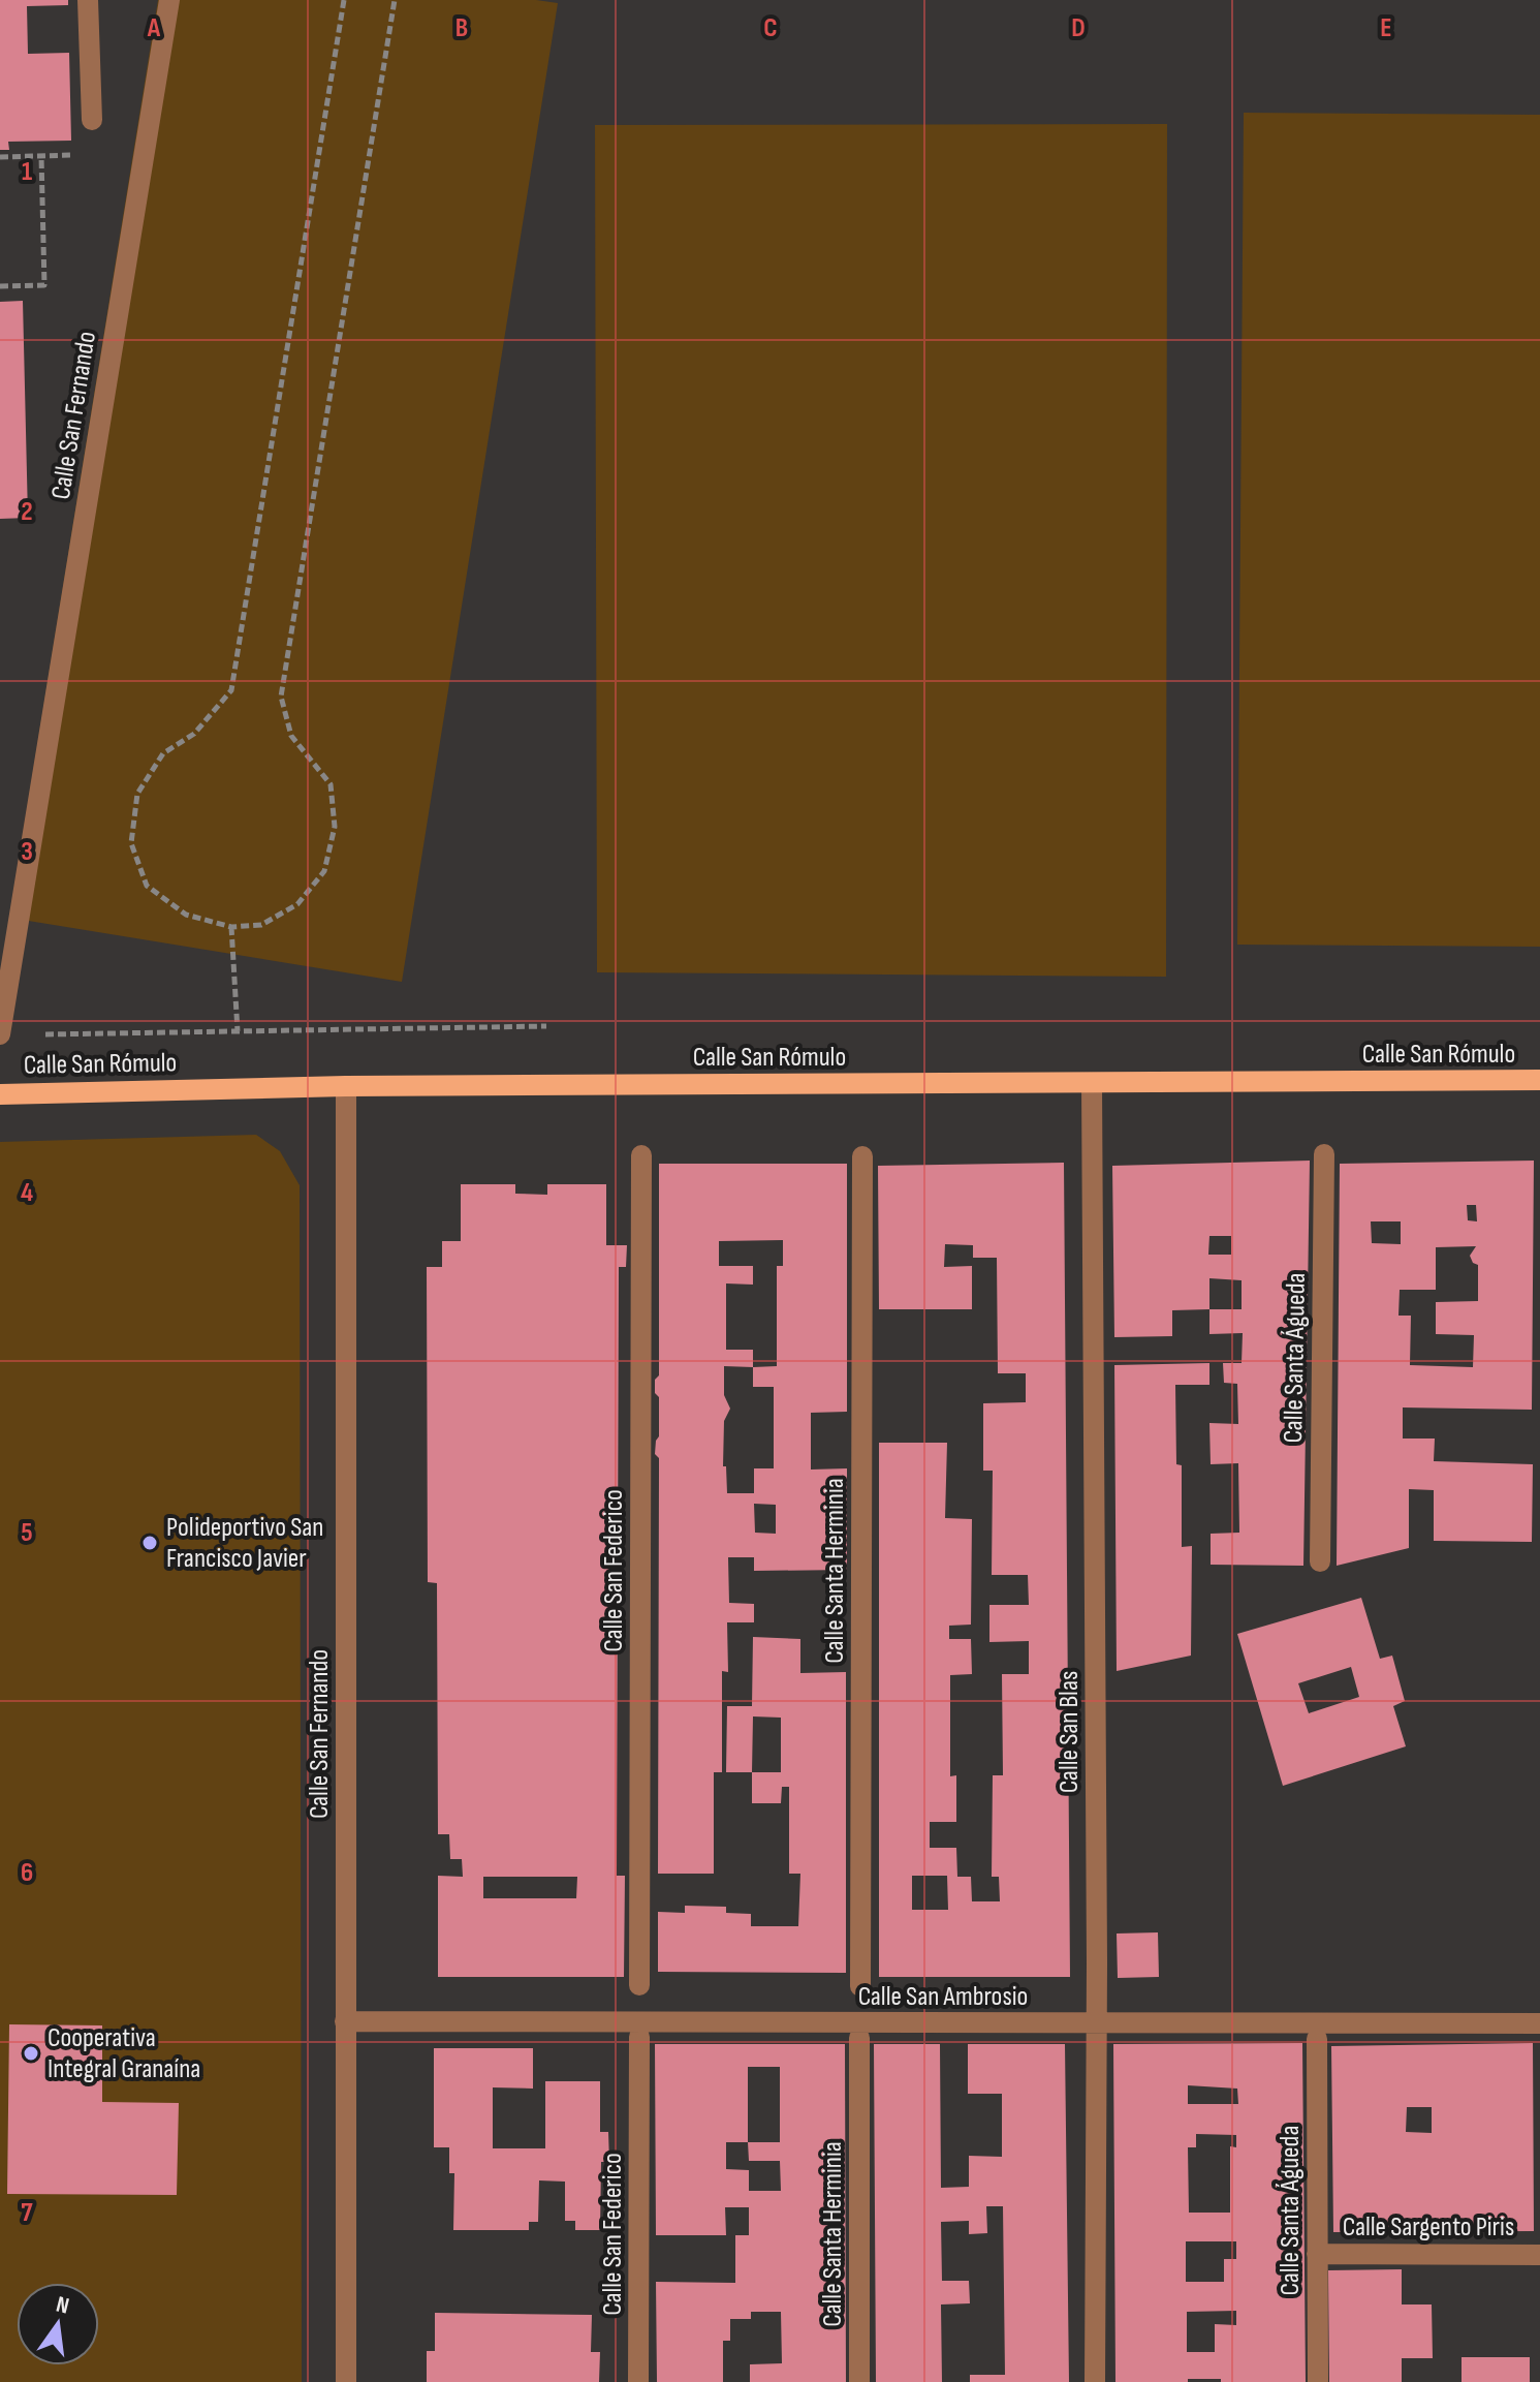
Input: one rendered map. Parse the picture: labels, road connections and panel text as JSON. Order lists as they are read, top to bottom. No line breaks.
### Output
{"streets":{"main road":["Calle San Rómulo"],"street":["Calle San Fernando","Calle Santa Águeda","Calle San Federico","Calle Santa Herminia","Calle San Blas","Calle San Ambrosio","Calle Sargento Piris"]},"crossings":[["Calle San Fernando","Calle San Rómulo"],["Calle San Fernando","Calle San Ambrosio"],["Calle San Rómulo","Calle San Blas"],["Calle Santa Águeda","Calle Sargento Piris"],["Calle San Blas","Calle San Ambrosio"]],"places":["Polideportivo San Francisco Javier","Cooperativa Integral Granaína"],"north":"top","grid":{"columns":["A","B","C","D","E"],"rows":["1","2","3","4","5","6","7"]}}
